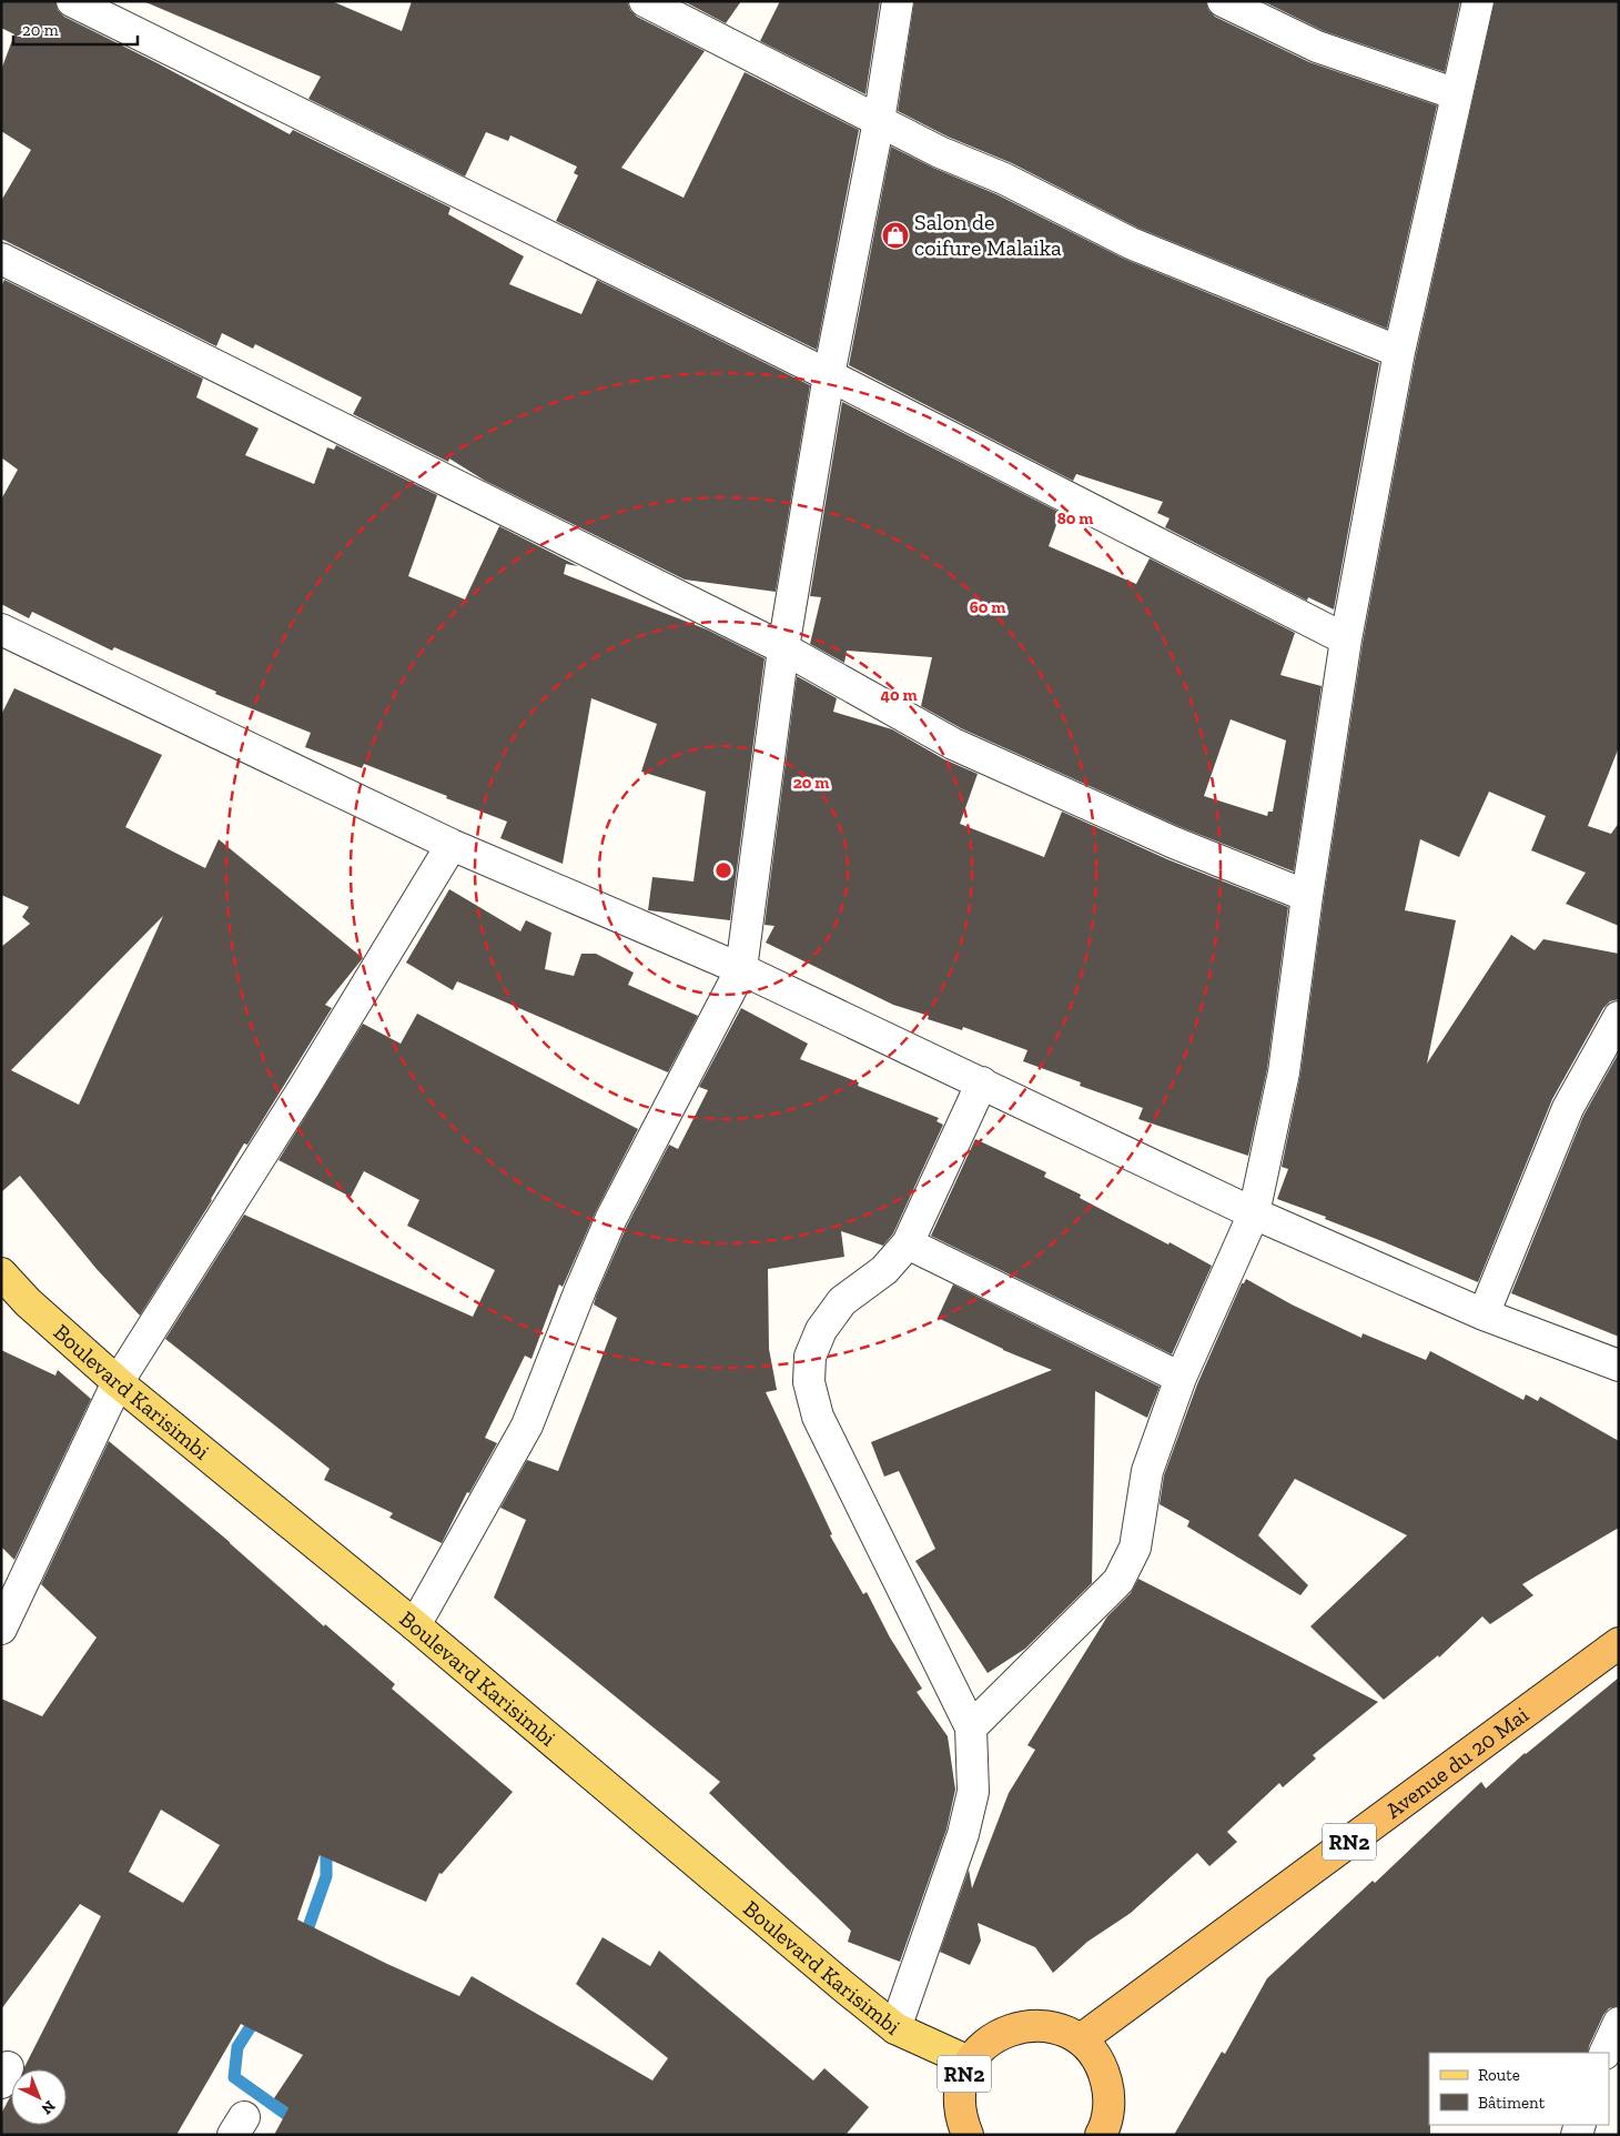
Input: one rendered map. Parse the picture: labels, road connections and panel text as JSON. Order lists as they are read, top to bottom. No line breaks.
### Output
{"streets":{"highway":["Avenue du 20 Mai","RN2"],"main road":["Boulevard Karisimbi"]},"crossings":[["Boulevard Karisimbi","RN2"],["Avenue du 20 Mai","RN2"]],"places":{"shop":["Salon de coifure Malaika"]},"legend":["Route","Bâtiment"],"scale_bar":"20 m","north":"bottom right","rings":["80 m","60 m","40 m","20 m"]}
